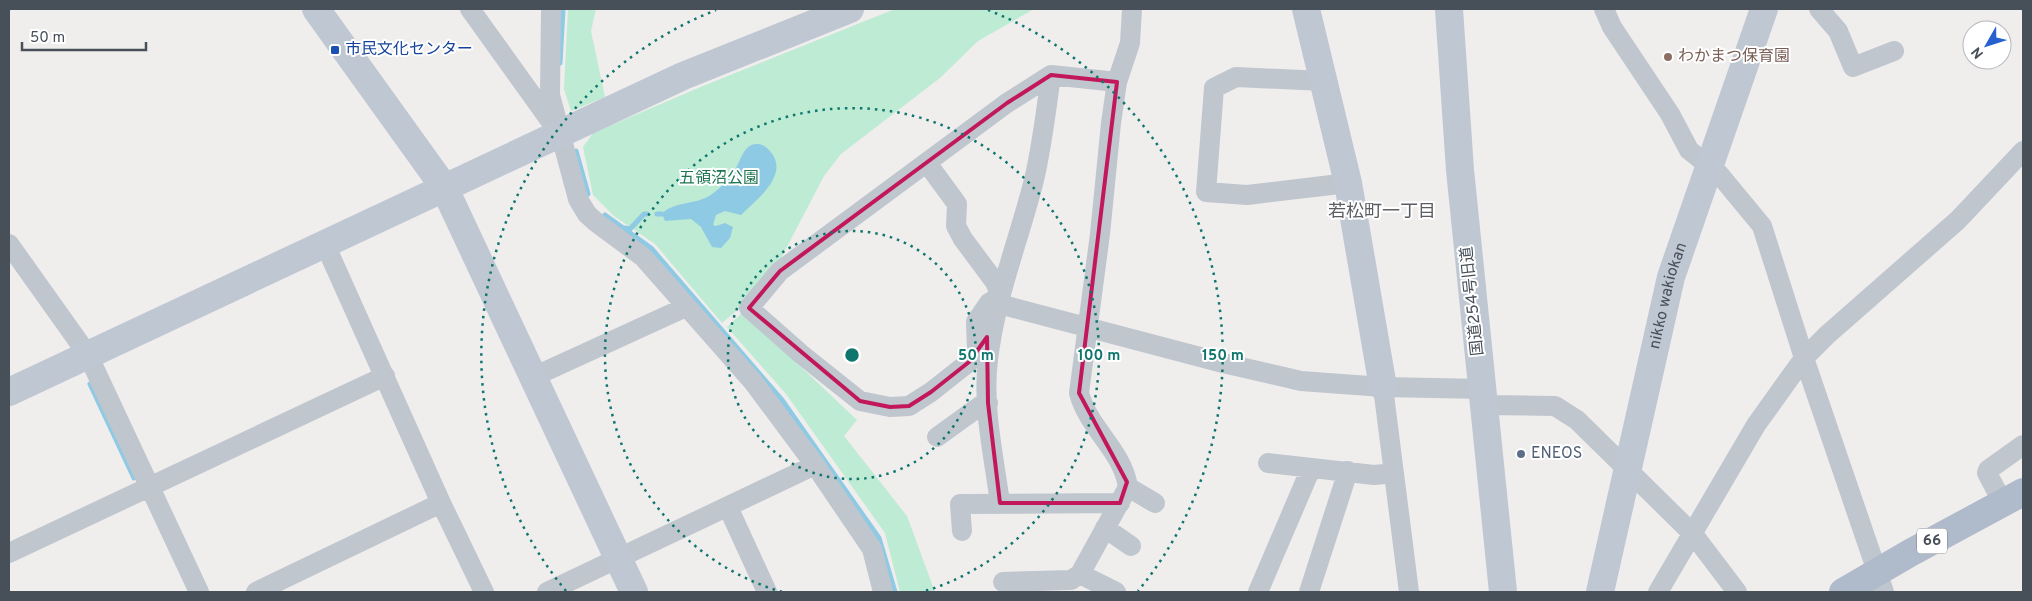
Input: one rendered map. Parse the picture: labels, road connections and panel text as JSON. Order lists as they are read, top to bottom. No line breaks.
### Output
{"streets":{"main road":["66"],"street":["nikko wakiokan","国道254号旧道"]},"districts":["若松町一丁目"],"parks":["五領沼公園"],"places":{"transit":["市民文化センター"],"other":["わかまつ保育園","ENEOS"]},"scale_bar":"50 m","north":"bottom left","rings":["50 m","100 m","150 m"]}
